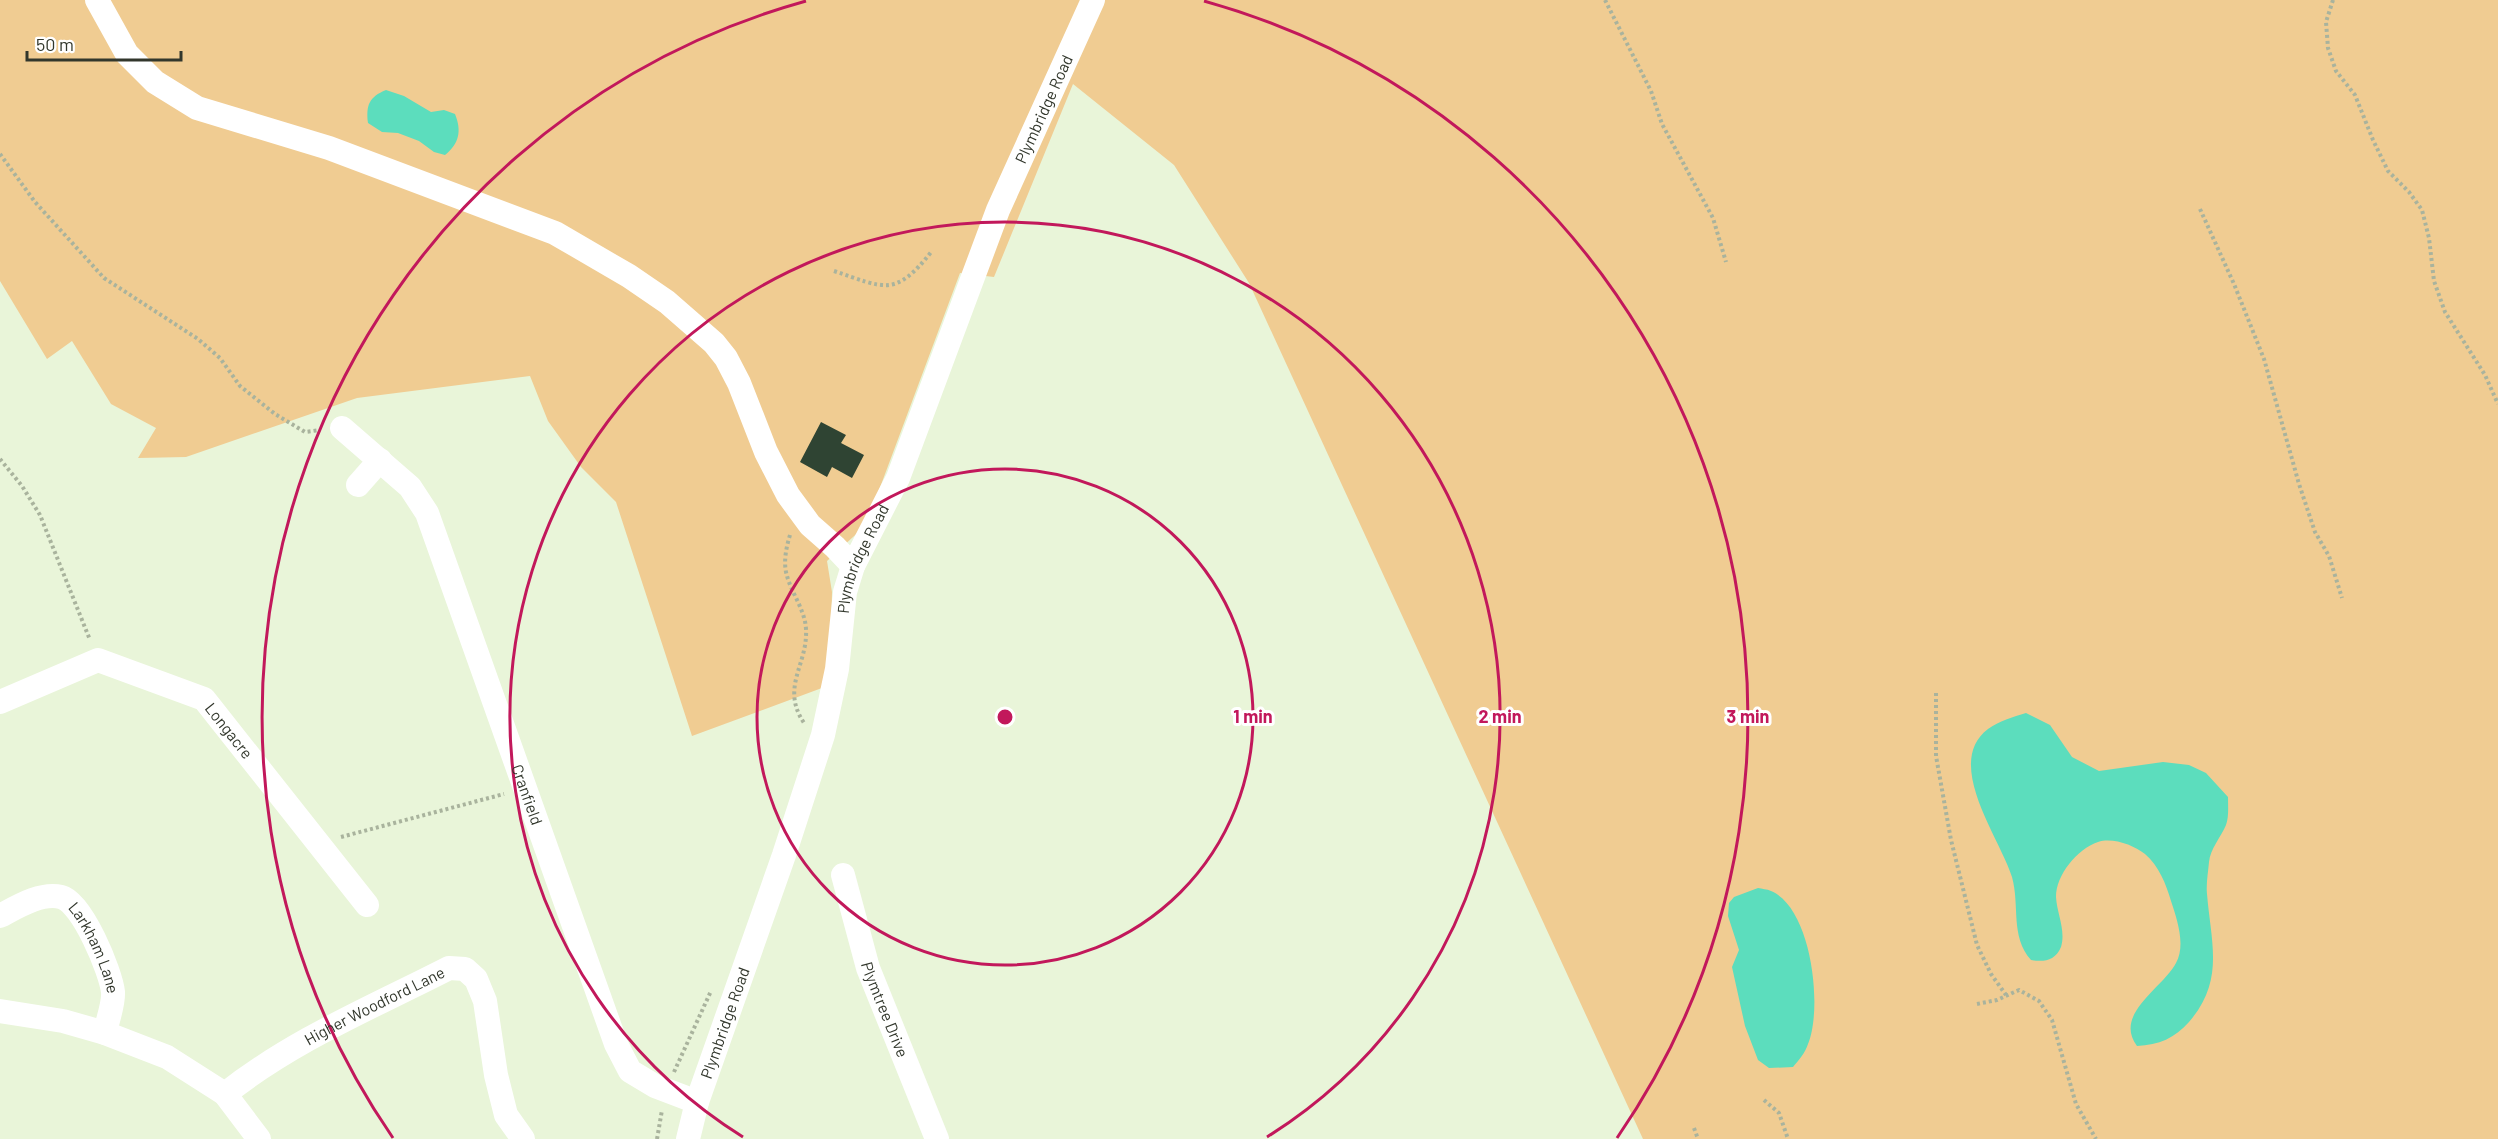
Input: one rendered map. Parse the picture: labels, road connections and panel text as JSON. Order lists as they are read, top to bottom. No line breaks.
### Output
{"streets":{"street":["Plymbridge Road","Longacre","Cranfield","Larkham Lane","Higher Woodford Lane","Plymtree Drive"]},"crossings":[["Plymbridge Road","Cranfield"]],"scale_bar":"50 m","rings":["1 min","2 min","3 min"]}
